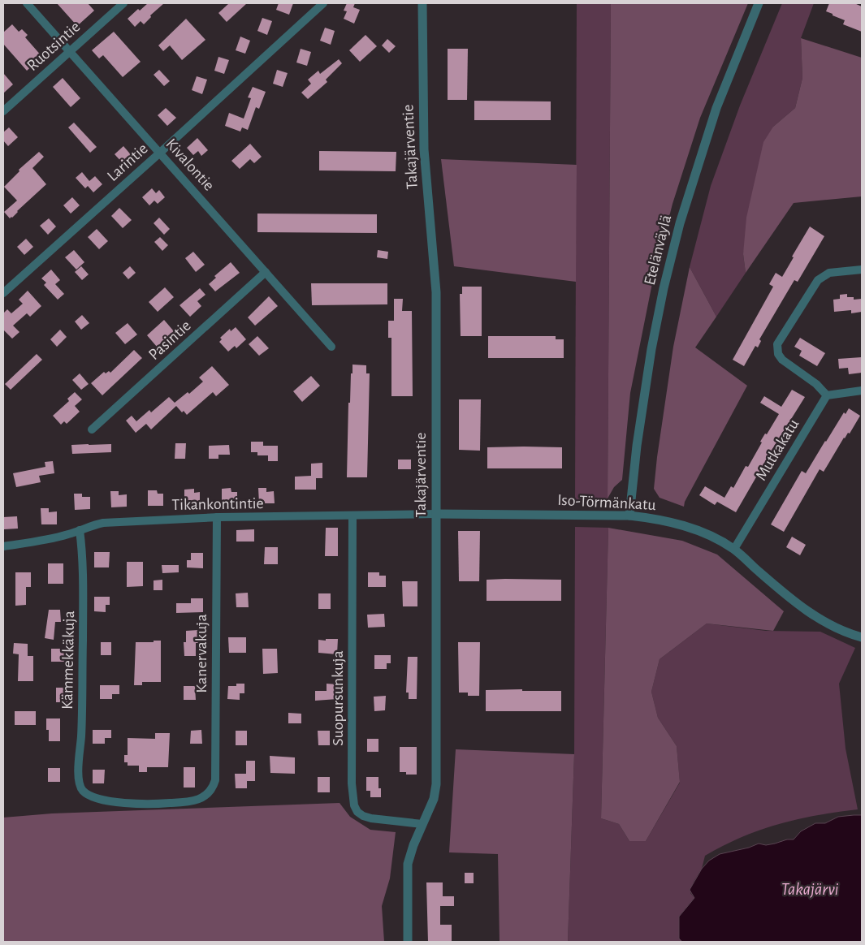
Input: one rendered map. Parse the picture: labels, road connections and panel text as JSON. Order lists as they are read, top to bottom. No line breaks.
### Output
{"streets":{"street":["Ruotsintie","Takajärventie","Larintie","Kivalontie","Etelänväylä","Pasintie","Mutkakatu","Iso-Törmänkatu","Tikankontintie","Kanervakuja","Kämmekkäkuja","Suopursunkuja"]},"crossings":[["Ruotsintie","Kivalontie"],["Takajärventie","Iso-Törmänkatu"],["Takajärventie","Tikankontintie"],["Takajärventie","Suopursunkuja"],["Larintie","Kivalontie"],["Kivalontie","Pasintie"],["Etelänväylä","Iso-Törmänkatu"],["Mutkakatu","Iso-Törmänkatu"],["Iso-Törmänkatu","Tikankontintie"],["Tikankontintie","Kanervakuja"],["Tikankontintie","Kämmekkäkuja"],["Tikankontintie","Suopursunkuja"],["Kanervakuja","Kämmekkäkuja"]],"water":["Takajärvi"]}
